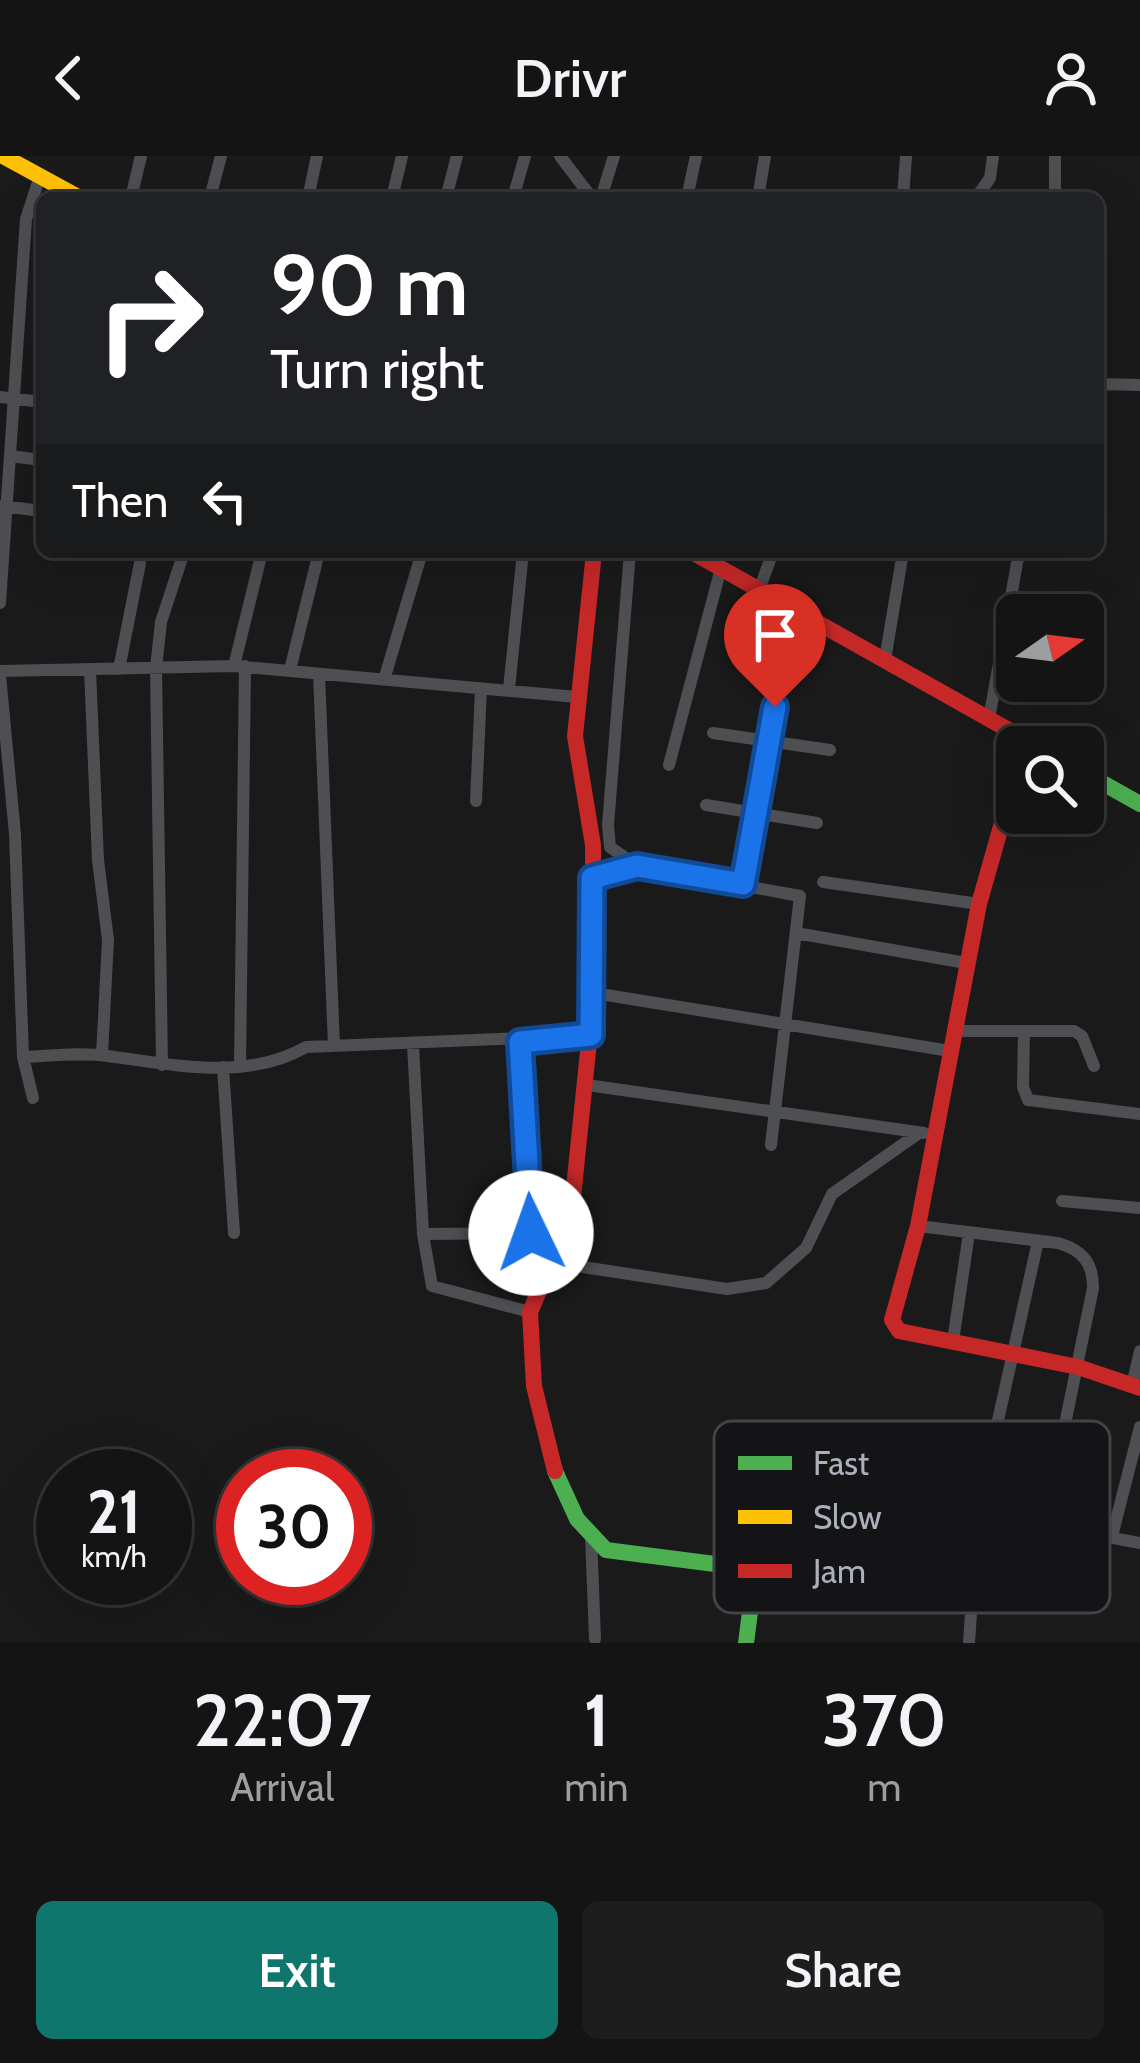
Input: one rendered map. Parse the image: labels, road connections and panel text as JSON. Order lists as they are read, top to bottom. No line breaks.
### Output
{"legend":["Fast","Slow","Jam"],"north":"right","page":{"header":"Drivr","turn":["90 m","Turn right"],"then":"Then","speed":"21 km/h","limit":"30","eta":["22:07","Arrival","1","min","370","m"],"buttons":["Exit","Share"]}}
